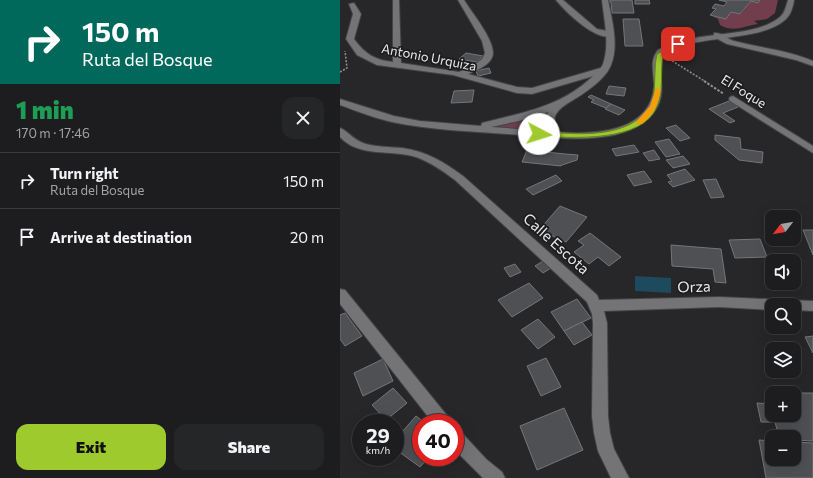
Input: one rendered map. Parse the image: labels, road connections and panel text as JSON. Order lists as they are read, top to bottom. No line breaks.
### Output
{"streets":{"street":["Antonio Urquiza","El Foque","Calle Escota","Orza"]},"crossings":[["Calle Escota","Orza"]],"north":"bottom left","page":{"turn":["150 m","Ruta del Bosque"],"heading":["1 min","170 m · 17:46"],"list":[{"name":"Turn right","note":"Ruta del Bosque","value":"150 m"},{"name":"Arrive at destination","value":"20 m"}],"map_buttons":["+","−"],"speed":"29 km/h","limit":"40","buttons":["Exit","Share"]}}
